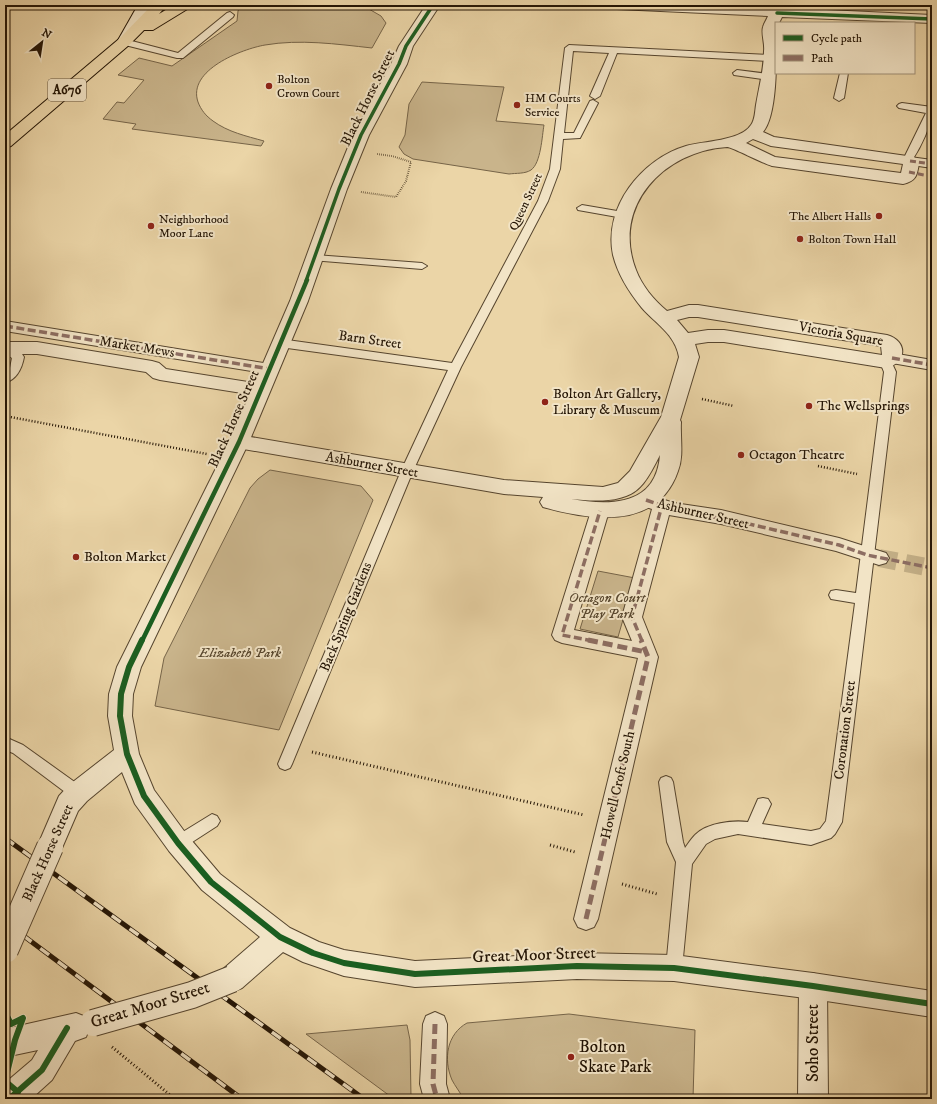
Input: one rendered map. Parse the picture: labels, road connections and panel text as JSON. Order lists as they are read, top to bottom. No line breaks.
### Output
{"streets":{"main road":["A676"],"street":["Black Horse Street","Victoria Square","Market Mews","Ashburner Street","Howell Croft South","Great Moor Street","Soho Street"],"lane":["Queen Street","Barn Street","Back Spring Gardens","Coronation Street"]},"crossings":[["Black Horse Street","Barn Street"],["Black Horse Street","Market Mews"],["Black Horse Street","Ashburner Street"],["Black Horse Street","Great Moor Street"],["Queen Street","Barn Street"],["Queen Street","Ashburner Street"],["Queen Street","Back Spring Gardens"],["Victoria Square","Coronation Street"],["Ashburner Street","Back Spring Gardens"],["Ashburner Street","Coronation Street"],["Ashburner Street","Howell Croft South"],["Coronation Street","Great Moor Street"],["Great Moor Street","Soho Street"]],"parks":["Octagon Court Play Park","Elizabeth Park"],"places":["Bolton Crown Court","HM Courts Service","The Albert Halls","Neighborhood Moor Lane","Bolton Town Hall","Bolton Art Gallery, Library & Museum","The Wellsprings","Octagon Theatre","Bolton Market","Bolton Skate Park"],"legend":["Cycle path","Path"],"north":"top right"}
